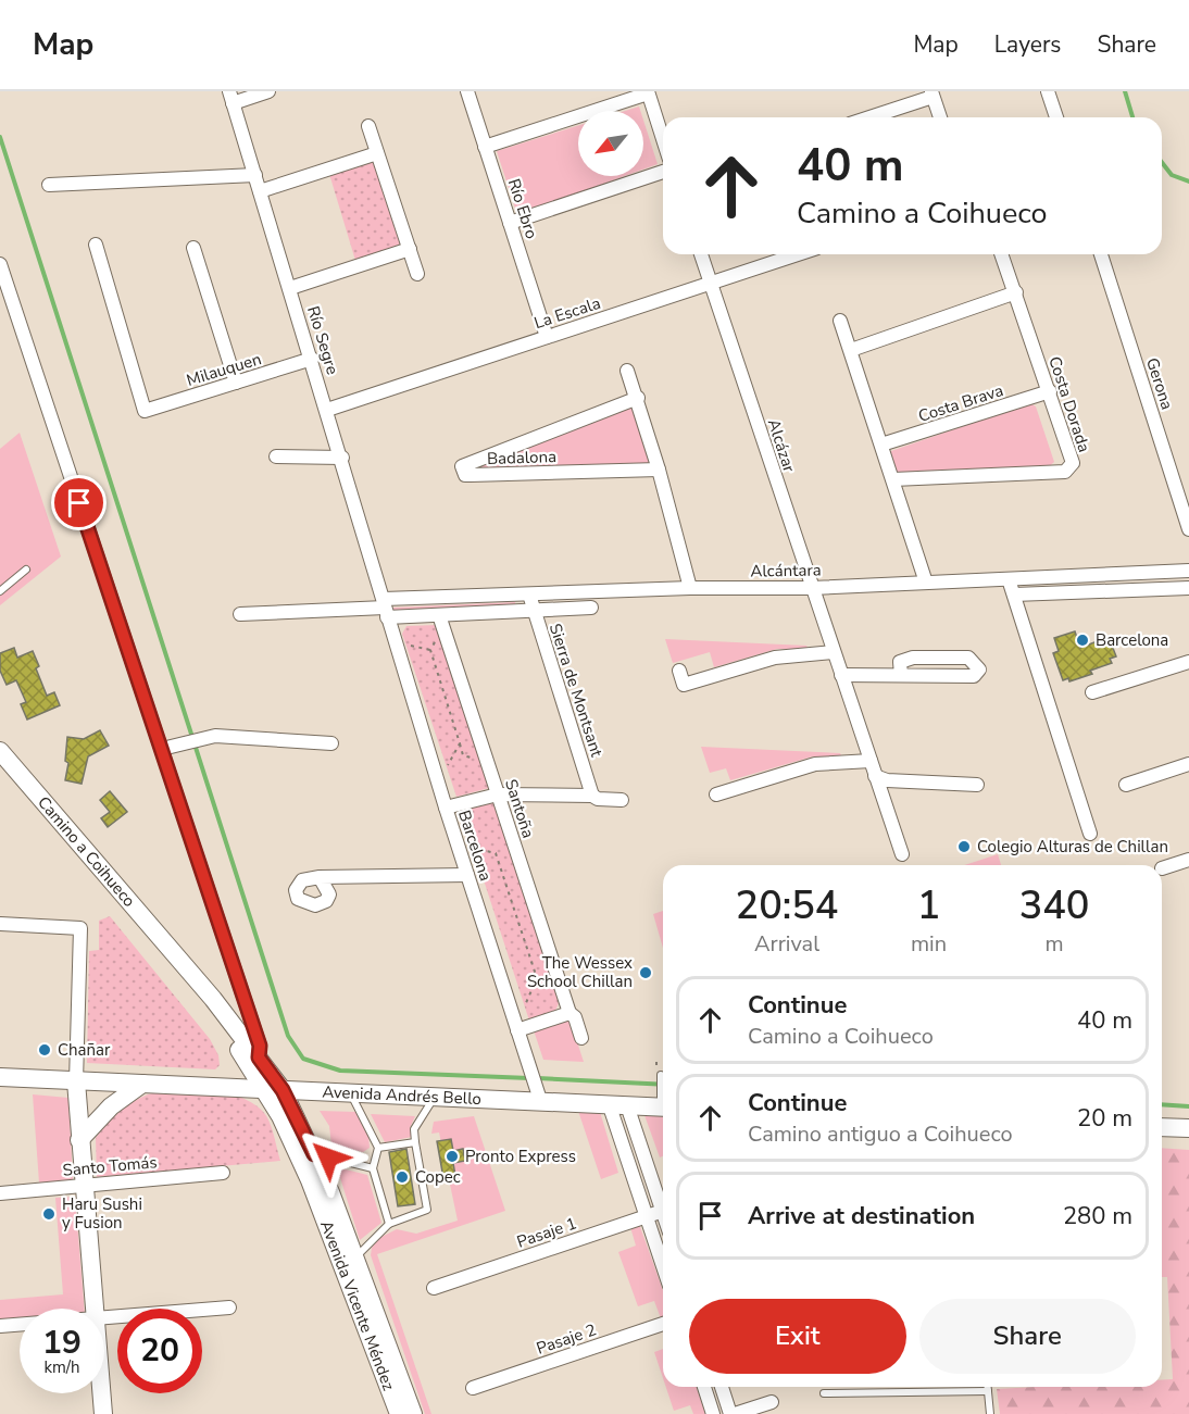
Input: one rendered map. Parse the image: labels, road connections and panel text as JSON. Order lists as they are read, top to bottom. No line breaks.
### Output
{"streets":{"main road":["Camino a Coihueco","Avenida Andrés Bello","Avenida Vicente Méndez"],"street":["Río Ebro","La Escala","Río Segre","Milauquen","Gerona","Costa Brava","Costa Dorada","Alcázar","Badalona","Alcántara","Sierra de Montsant","Santoña","Barcelona","Santo Tomás","Pasaje 1","Pasaje 2"]},"crossings":[["Río Ebro","La Escala"],["La Escala","Río Segre"],["La Escala","Alcázar"],["Río Segre","Milauquen"],["Río Segre","Alcántara"],["Río Segre","Barcelona"],["Costa Brava","Costa Dorada"],["Alcázar","Alcántara"],["Alcántara","Sierra de Montsant"],["Alcántara","Santoña"],["Alcántara","Barcelona"],["Barcelona","Avenida Andrés Bello"],["Camino a Coihueco","Avenida Andrés Bello"],["Camino a Coihueco","Avenida Vicente Méndez"],["Avenida Andrés Bello","Avenida Vicente Méndez"]],"places":["Barcelona","Colegio Alturas de Chillan","The Wessex School Chillan","Chañar","Pronto Express","Copec","Haru Sushi y Fusion"],"north":"bottom left","page":{"header":"Map","nav":["Map","Layers","Share"],"turn":["40 m","Camino a Coihueco"],"eta":["20:54","Arrival","1","min","340","m"],"list":[{"name":"Continue","note":"Camino a Coihueco","value":"40 m"},{"name":"Continue","note":"Camino antiguo a Coihueco","value":"20 m"},{"name":"Arrive at destination","value":"280 m"}],"buttons":["Exit","Share"],"speed":"19 km/h","limit":"20"}}
